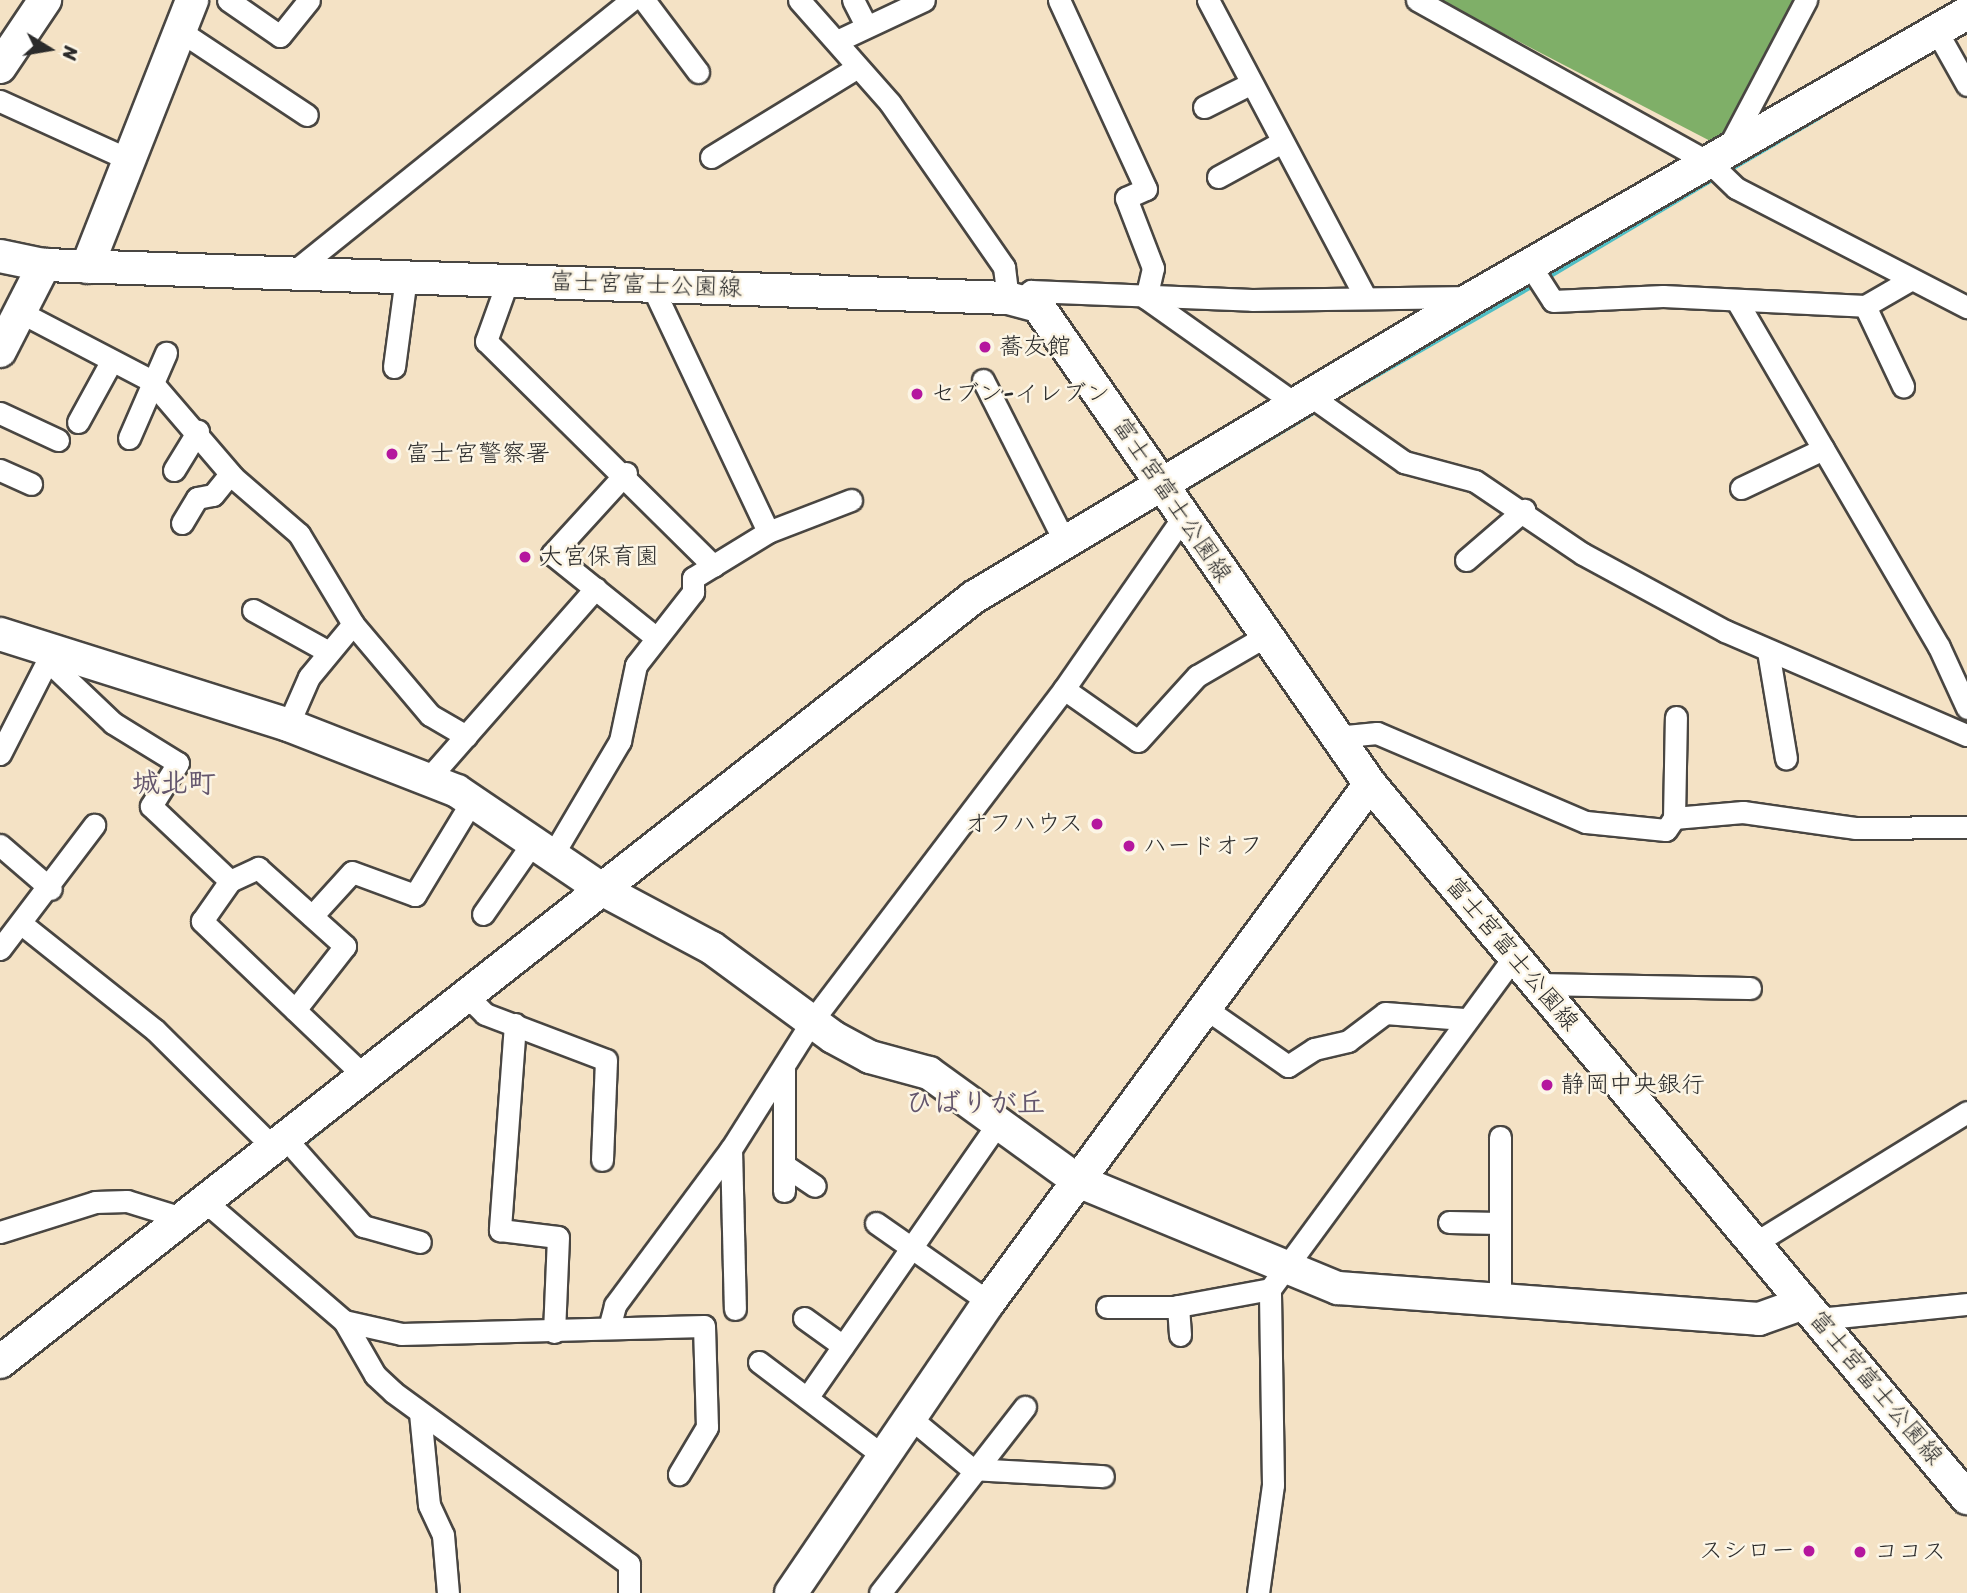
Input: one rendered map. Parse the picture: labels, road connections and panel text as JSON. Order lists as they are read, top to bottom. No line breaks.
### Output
{"streets":{"street":["富士宮富士公園線"]},"districts":["城北町","ひばりが丘"],"places":["蕎友館","セブン-イレブン","富士宮警察署","大宮保育園","オフハウス","ハードオフ","静岡中央銀行","スシロー","ココス"],"north":"right"}
